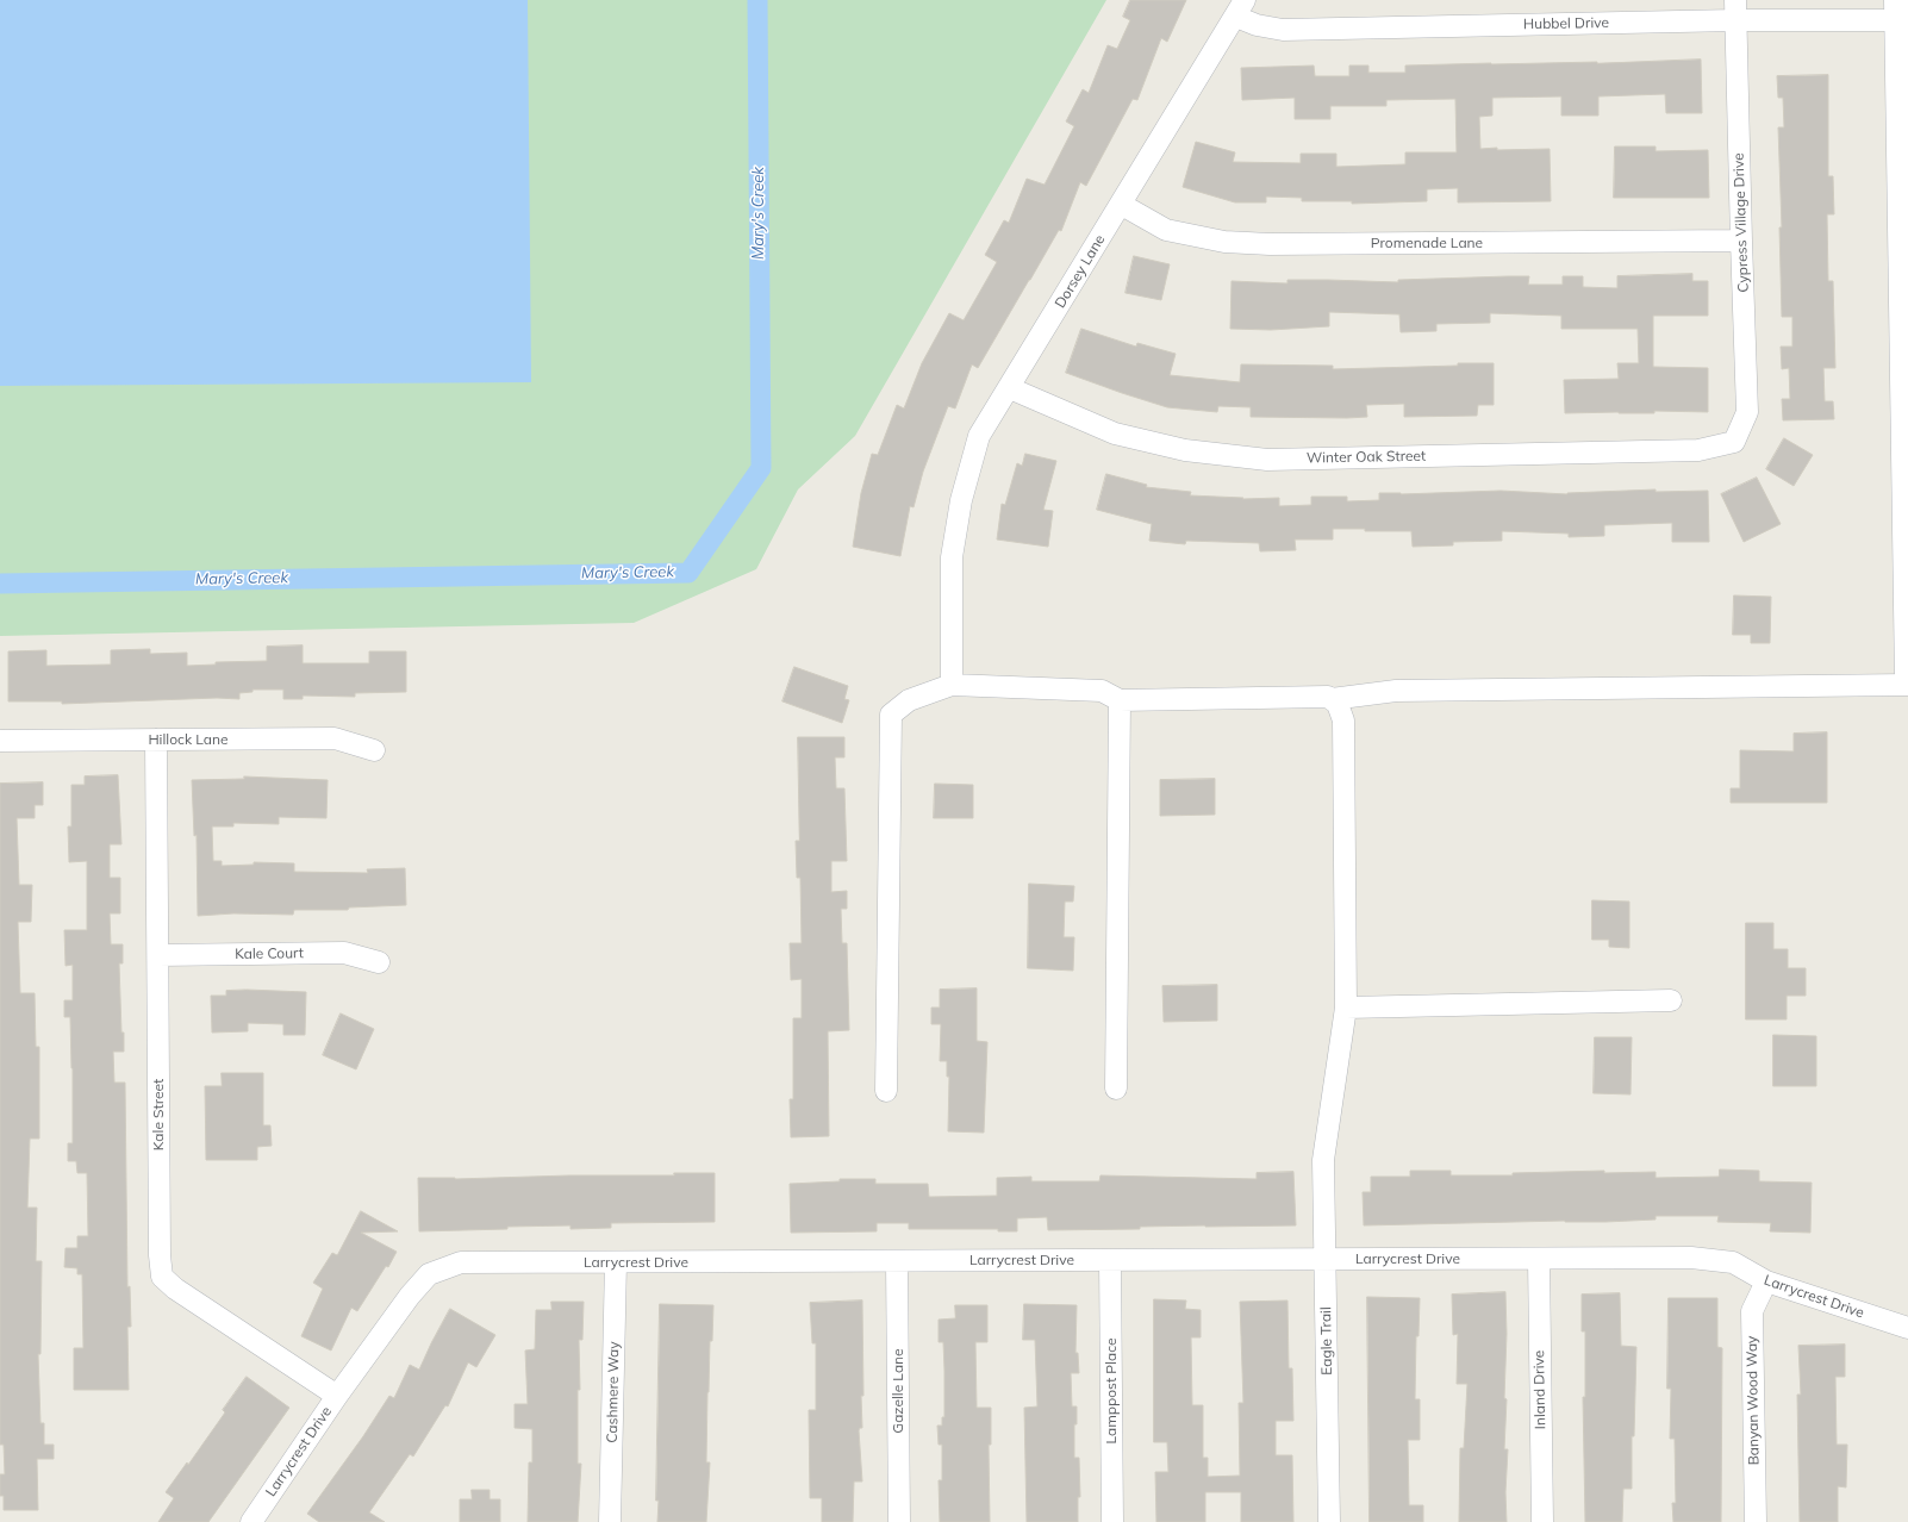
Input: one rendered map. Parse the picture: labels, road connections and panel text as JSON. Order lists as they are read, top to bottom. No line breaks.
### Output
{"streets":{"street":["Hubbel Drive","Cypress Village Drive","Promenade Lane","Dorsey Lane","Winter Oak Street","Hillock Lane","Kale Court","Kale Street","Larrycrest Drive","Eagle Trail","Inland Drive","Gazelle Lane","Lamppost Place","Cashmere Way","Banyan Wood Way"]},"crossings":[["Hubbel Drive","Cypress Village Drive"],["Hubbel Drive","Dorsey Lane"],["Cypress Village Drive","Promenade Lane"],["Cypress Village Drive","Winter Oak Street"],["Promenade Lane","Dorsey Lane"],["Dorsey Lane","Winter Oak Street"],["Hillock Lane","Kale Street"],["Kale Court","Kale Street"],["Kale Street","Larrycrest Drive"],["Larrycrest Drive","Eagle Trail"],["Larrycrest Drive","Inland Drive"],["Larrycrest Drive","Gazelle Lane"],["Larrycrest Drive","Lamppost Place"],["Larrycrest Drive","Cashmere Way"],["Larrycrest Drive","Banyan Wood Way"]],"water":["Mary's Creek"]}
